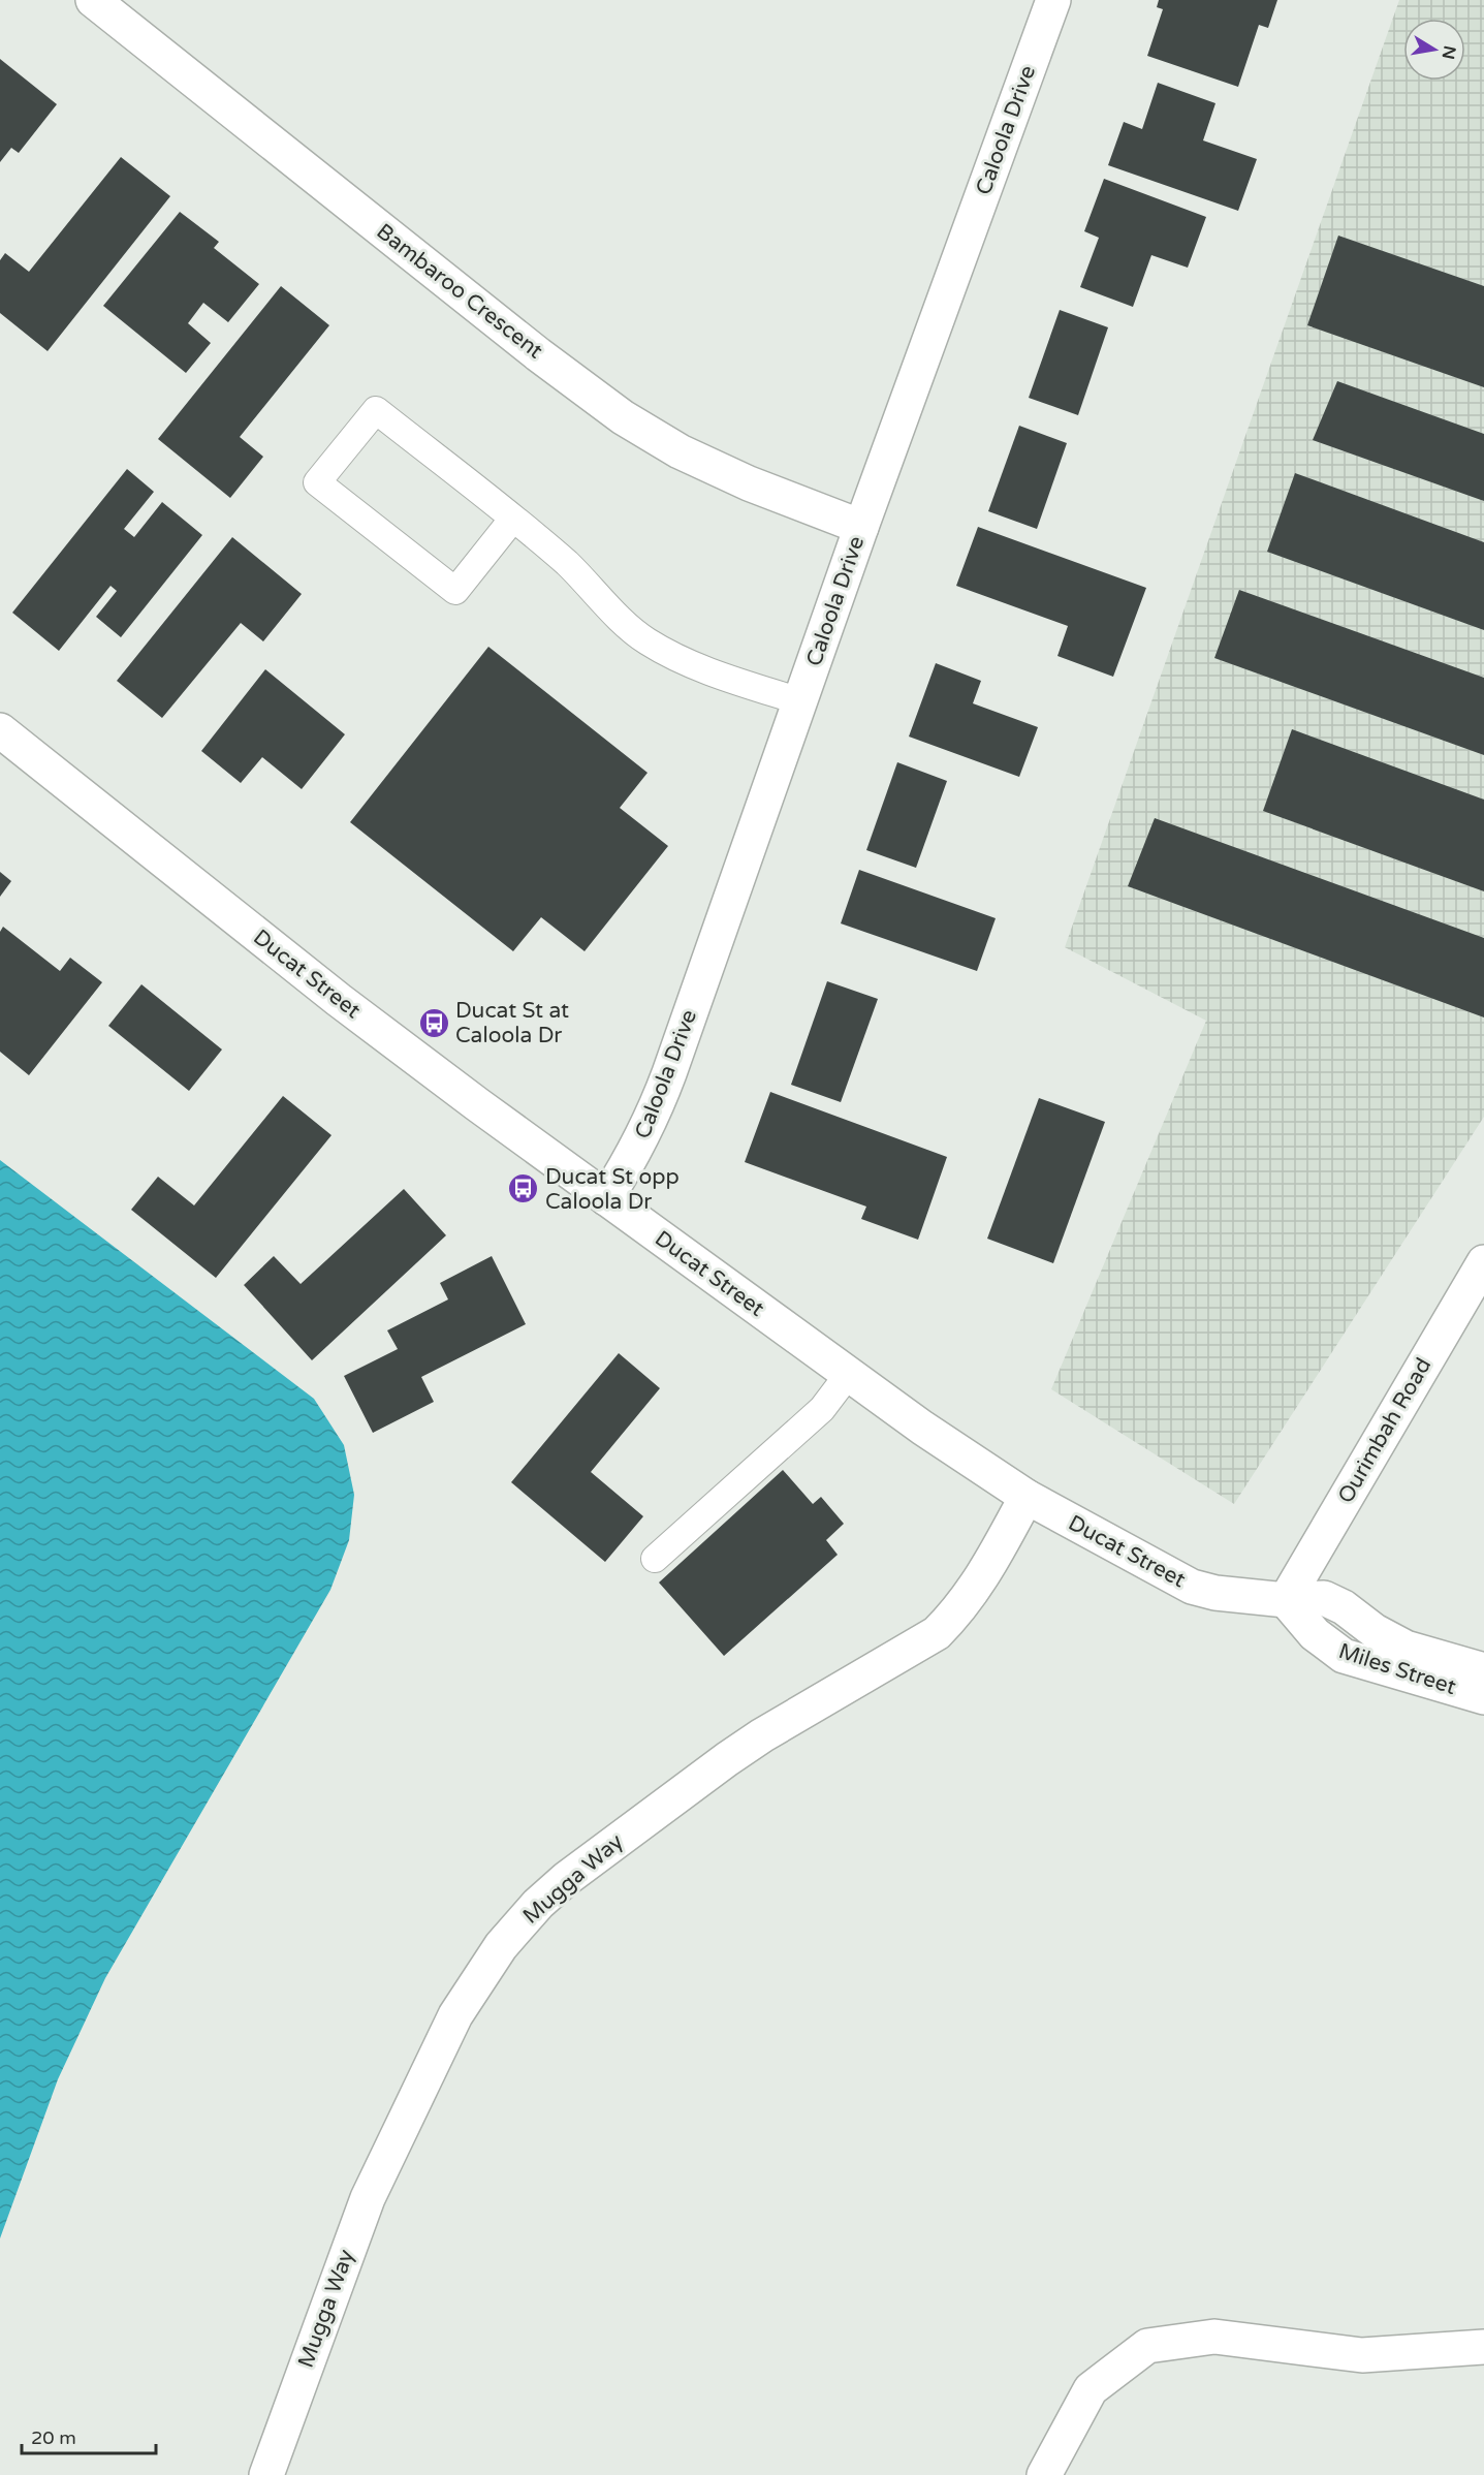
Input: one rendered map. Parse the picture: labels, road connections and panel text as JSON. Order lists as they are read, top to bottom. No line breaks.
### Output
{"streets":{"street":["Caloola Drive","Bambaroo Crescent","Ducat Street","Ourimbah Road","Miles Street","Mugga Way"]},"crossings":[["Caloola Drive","Bambaroo Crescent"],["Caloola Drive","Ducat Street"],["Ducat Street","Ourimbah Road"],["Ducat Street","Miles Street"],["Ducat Street","Mugga Way"],["Ourimbah Road","Miles Street"]],"places":{"bus stop":["Ducat St at Caloola Dr","Ducat St opp Caloola Dr"]},"scale_bar":"20 m","north":"right"}
